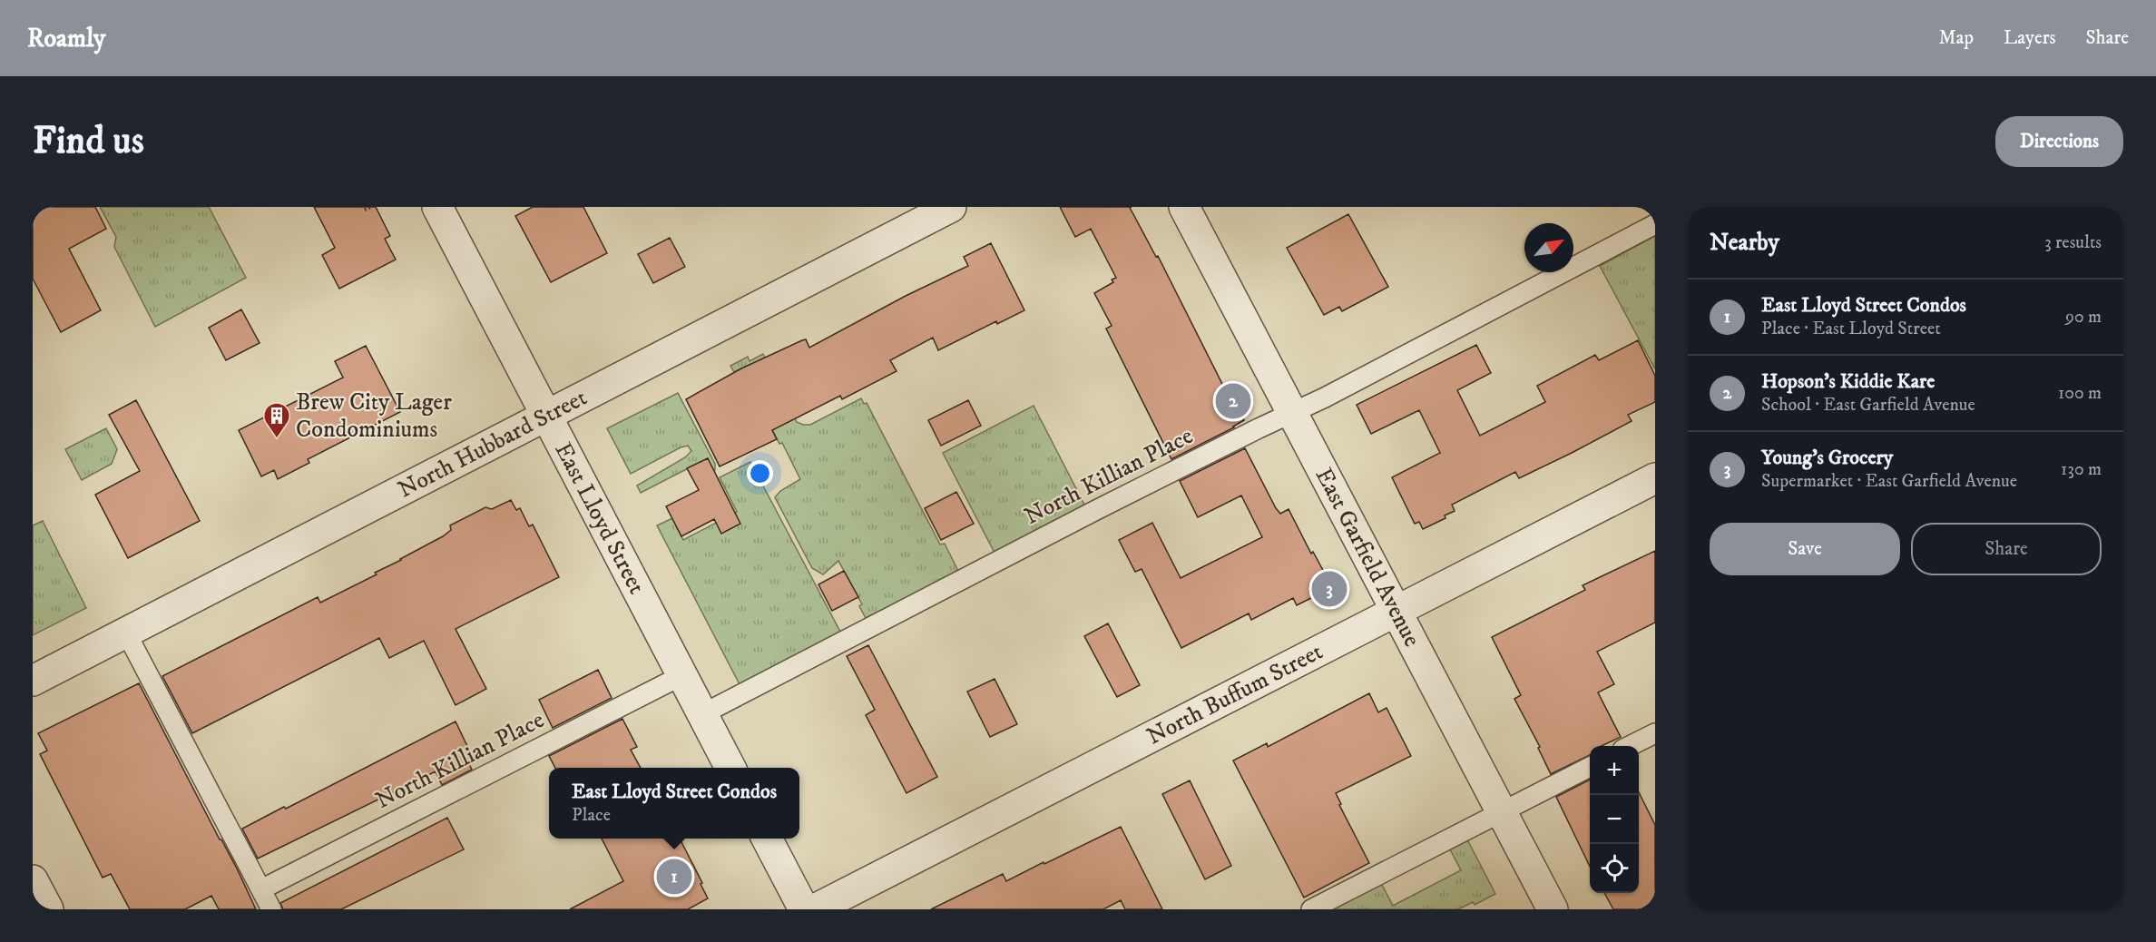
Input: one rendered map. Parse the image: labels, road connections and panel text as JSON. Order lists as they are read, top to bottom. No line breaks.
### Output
{"streets":{"street":["North Hubbard Street","East Lloyd Street","East Garfield Avenue","North Buffum Street"],"lane":["North Killian Place"]},"crossings":[["North Hubbard Street","East Lloyd Street"],["North Killian Place","East Lloyd Street"],["North Killian Place","East Garfield Avenue"],["East Garfield Avenue","North Buffum Street"]],"places":{"building":["Brew City Lager Condominiums"]},"north":"top right","page":{"header":"Roamly","nav":["Map","Layers","Share"],"buttons":["Directions",["Save","Share"]],"title":"Find us","heading":["Nearby","3 results"],"list":[{"mark":"1","name":"East Lloyd Street Condos","note":"Place · East Lloyd Street","value":"90 m"},{"mark":"2","name":"Hopson's Kiddie Kare","note":"School · East Garfield Avenue","value":"100 m"},{"mark":"3","name":"Young's Grocery","note":"Supermarket · East Garfield Avenue","value":"130 m"}],"pins":["2","3","1"],"map_buttons":["+","−"],"popup":["East Lloyd Street Condos","Place"]}}
